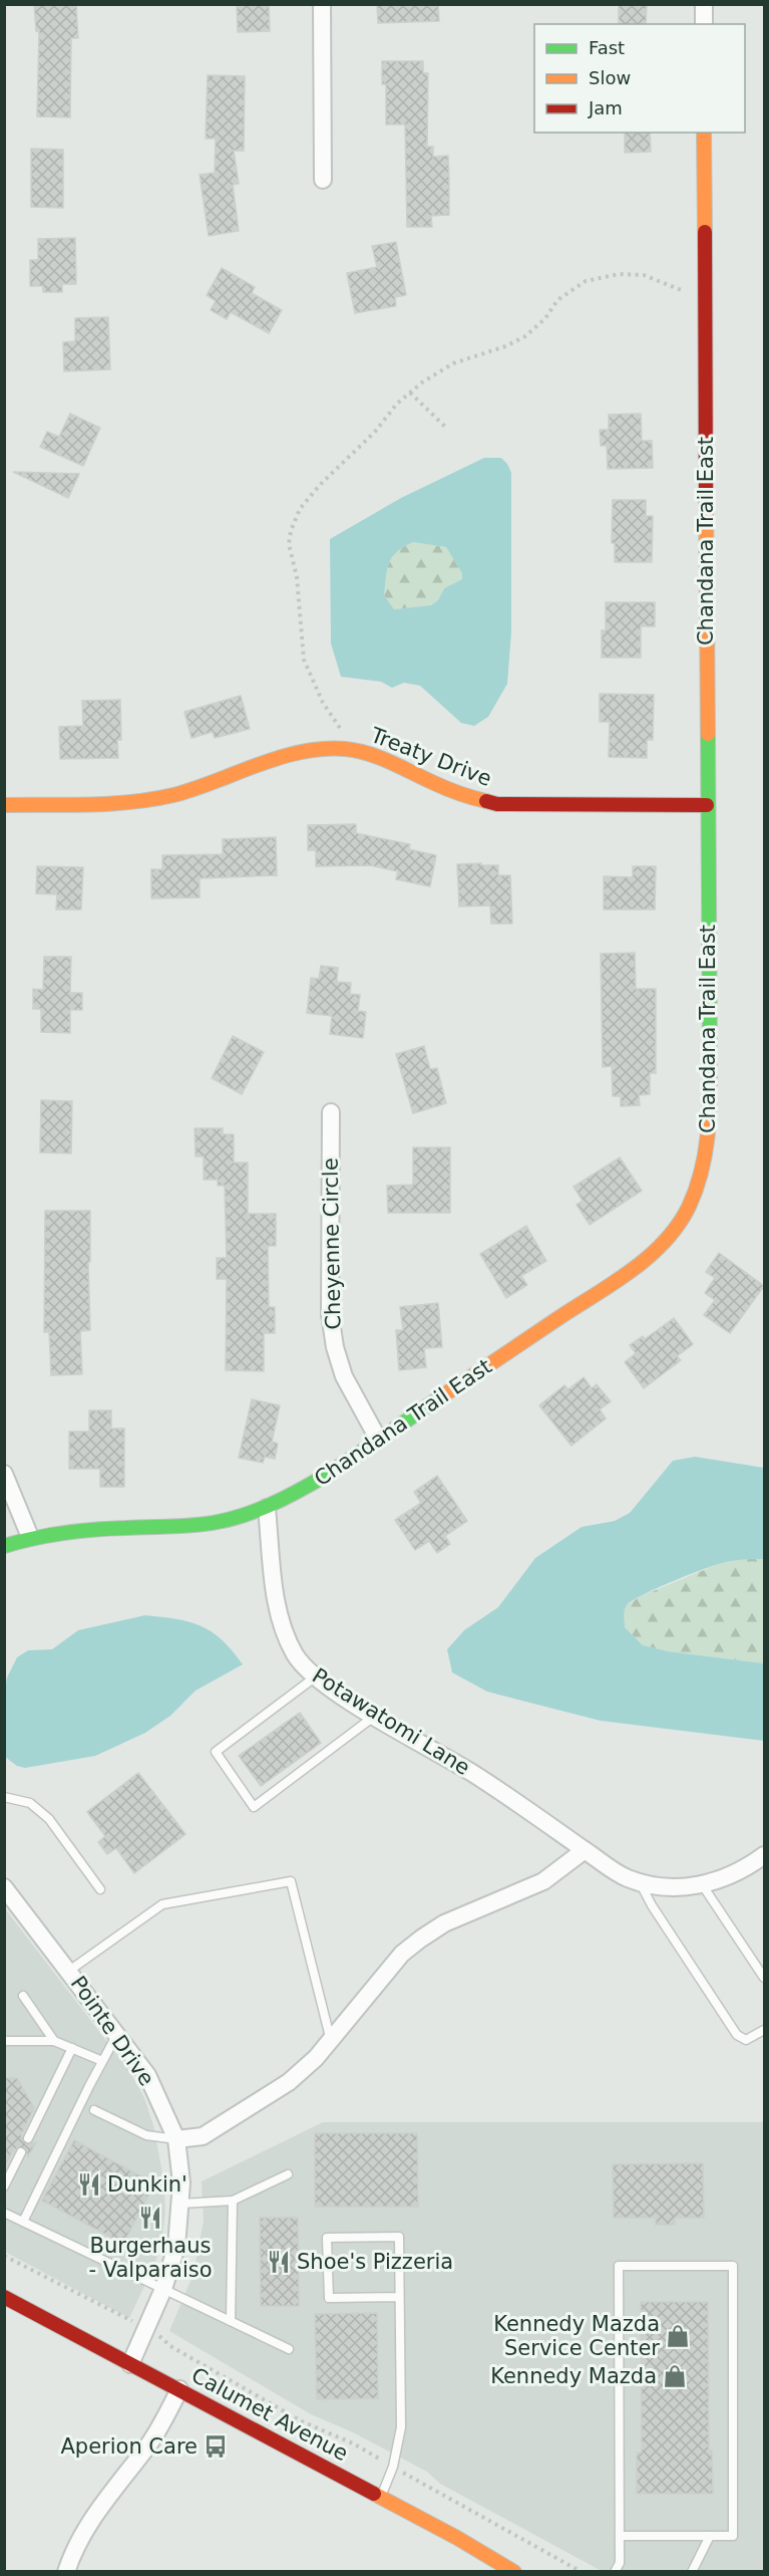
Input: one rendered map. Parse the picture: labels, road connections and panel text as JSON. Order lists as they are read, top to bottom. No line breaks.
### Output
{"streets":{"street":["Chandana Trail East","Treaty Drive","Cheyenne Circle","Potawatomi Lane","Pointe Drive","Calumet Avenue"]},"crossings":[["Chandana Trail East","Treaty Drive"],["Chandana Trail East","Cheyenne Circle"],["Chandana Trail East","Potawatomi Lane"],["Pointe Drive","Calumet Avenue"]],"places":{"restaurant":["Dunkin'","Burgerhaus - Valparaiso","Shoe's Pizzeria"],"shop":["Kennedy Mazda Service Center","Kennedy Mazda"],"bus stop":["Aperion Care"]},"legend":["Fast","Slow","Jam"]}
